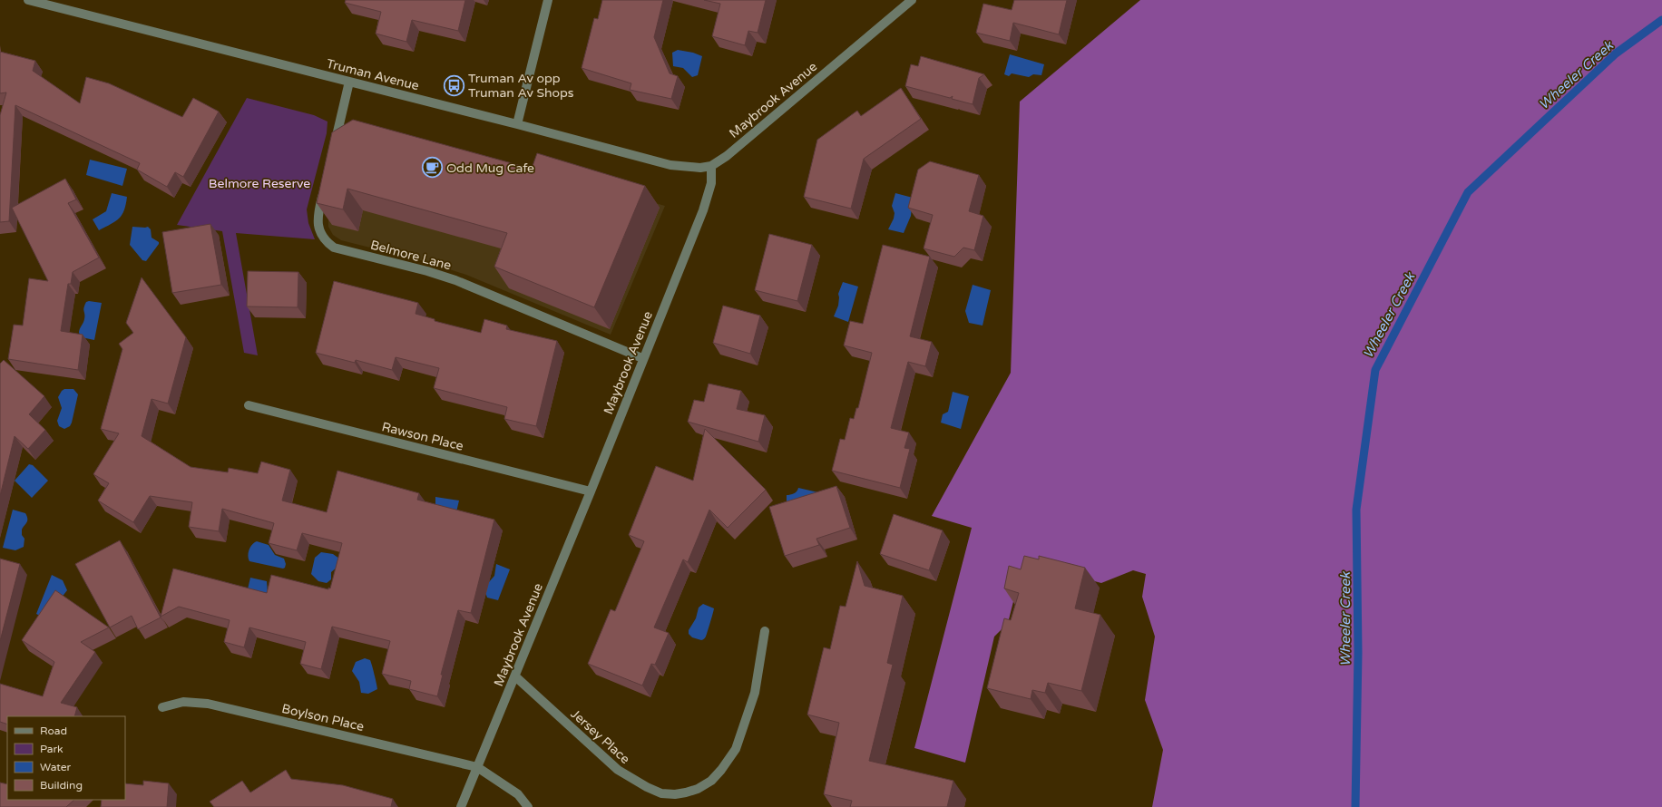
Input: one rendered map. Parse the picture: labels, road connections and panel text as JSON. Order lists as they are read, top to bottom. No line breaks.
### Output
{"streets":{"street":["Truman Avenue","Maybrook Avenue","Belmore Lane","Rawson Place","Boylson Place","Jersey Place"]},"crossings":[["Truman Avenue","Maybrook Avenue"],["Maybrook Avenue","Belmore Lane"],["Maybrook Avenue","Rawson Place"],["Maybrook Avenue","Boylson Place"],["Maybrook Avenue","Jersey Place"]],"water":["Wheeler Creek"],"parks":["Belmore Reserve"],"places":{"bus stop":["Truman Av opp Truman Av Shops"],"cafe":["Odd Mug Cafe"]},"legend":["Road","Park","Water","Building"]}
